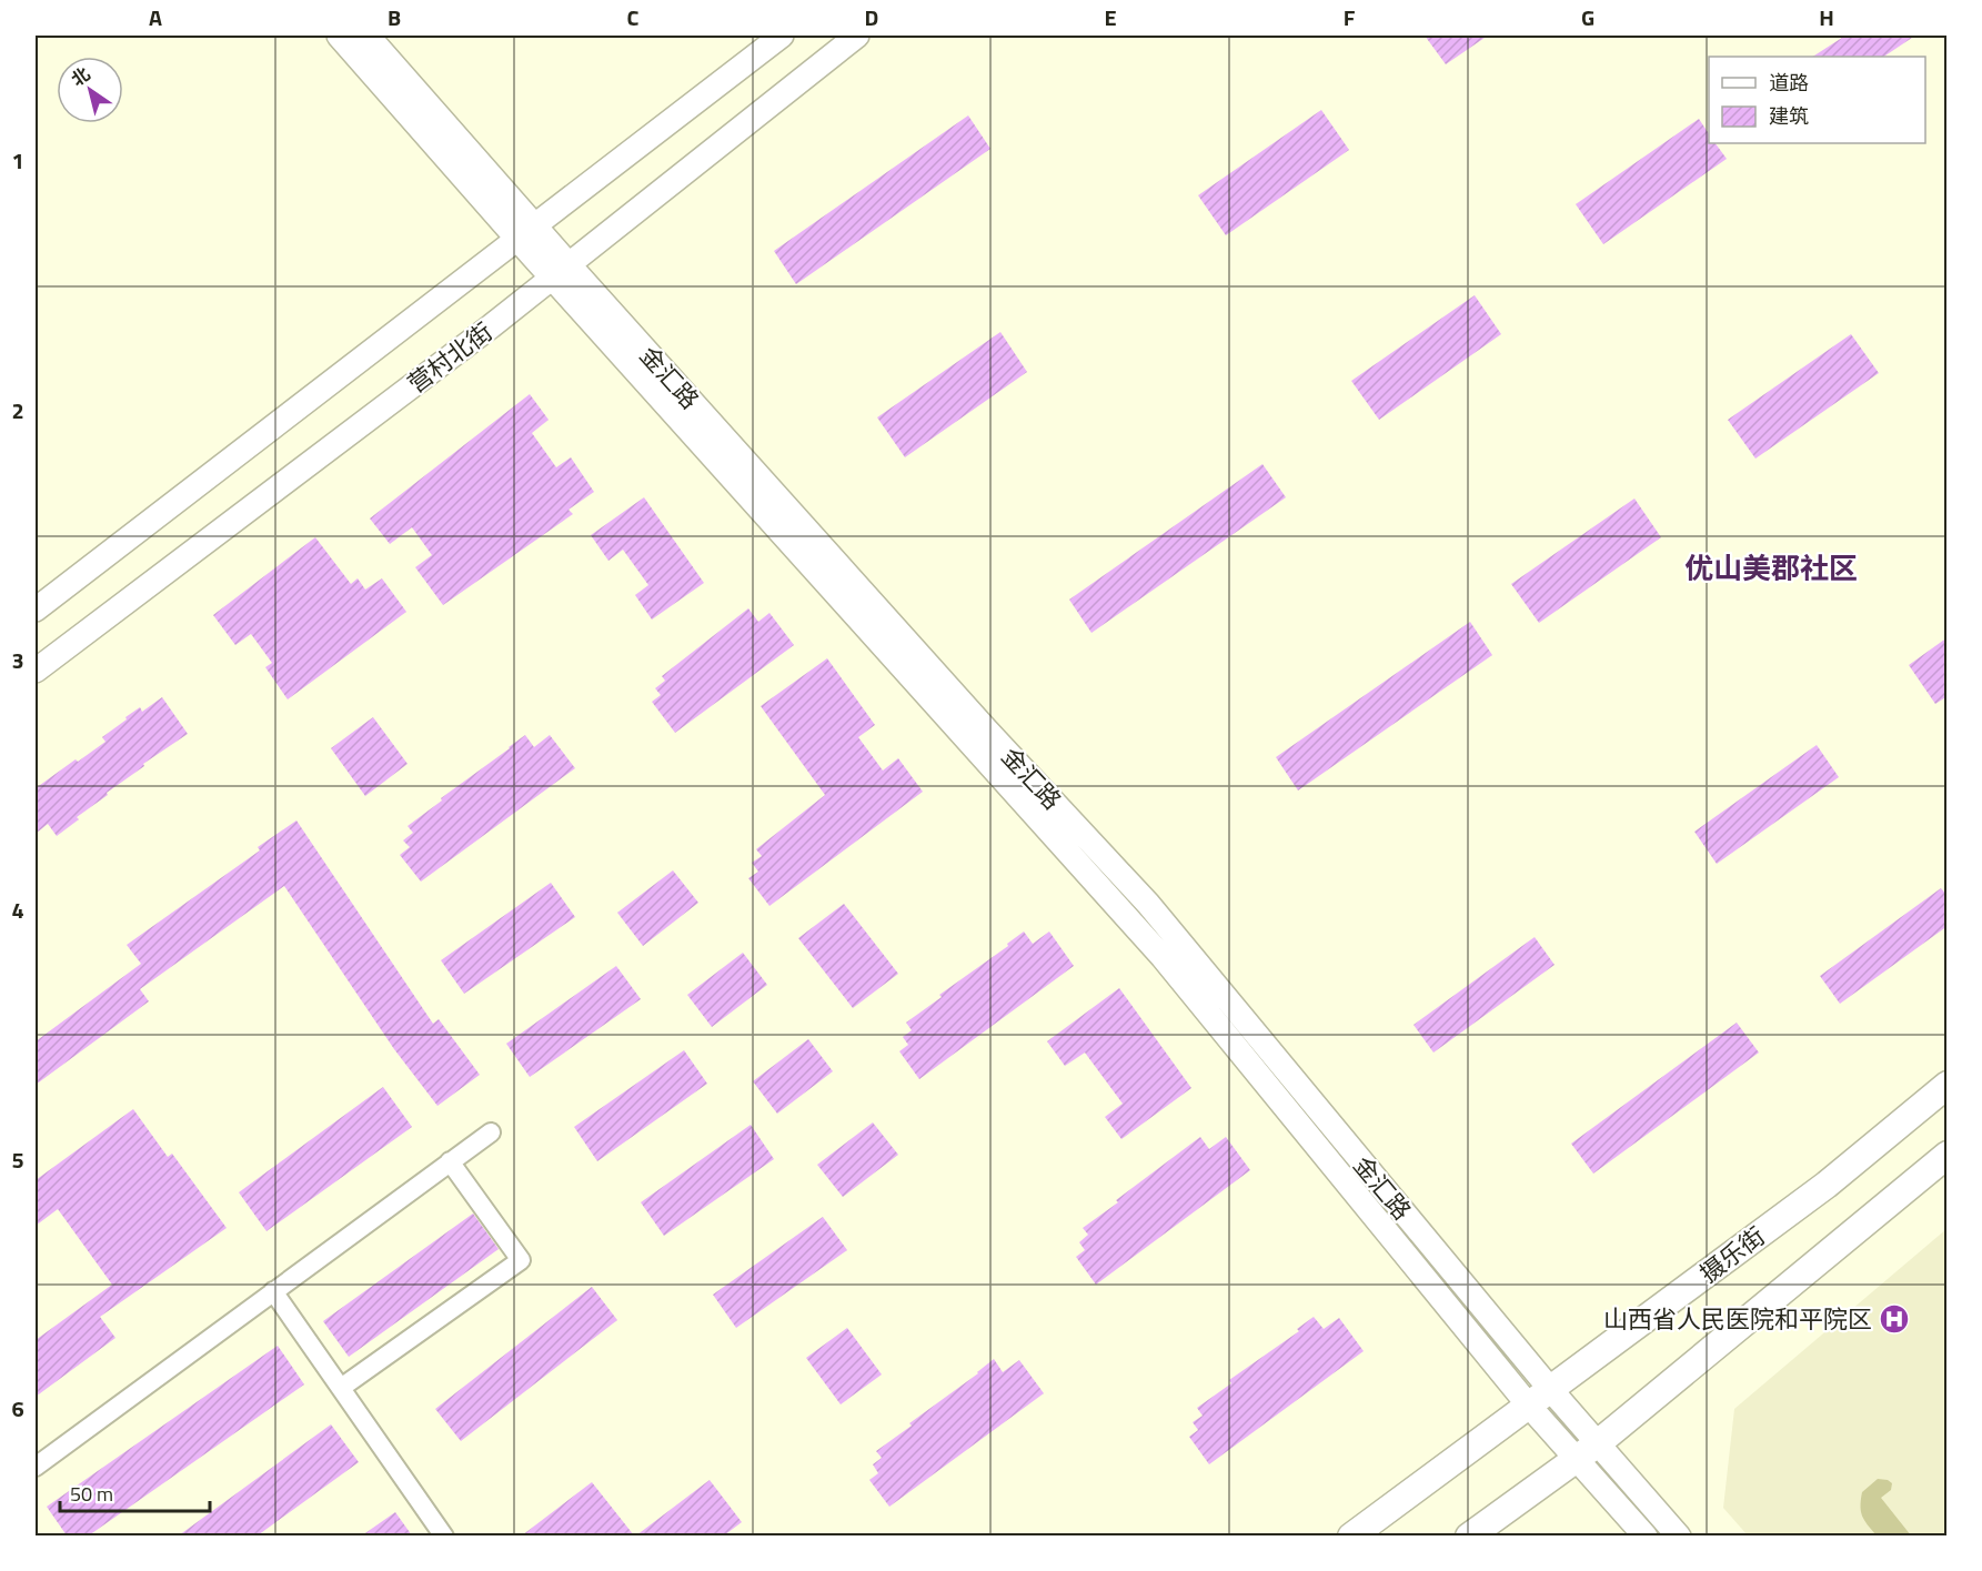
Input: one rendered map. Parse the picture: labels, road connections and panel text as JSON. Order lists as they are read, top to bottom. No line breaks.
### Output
{"streets":{"main road":["摄乐街"],"street":["营村北街","金汇路"]},"crossings":[["营村北街","金汇路"],["金汇路","摄乐街"]],"districts":["优山美郡社区"],"places":{"hospital":["山西省人民医院和平院区"]},"legend":["道路","建筑"],"scale_bar":"50 m","north":"top left","grid":{"columns":["A","B","C","D","E","F","G","H"],"rows":["1","2","3","4","5","6"]}}
